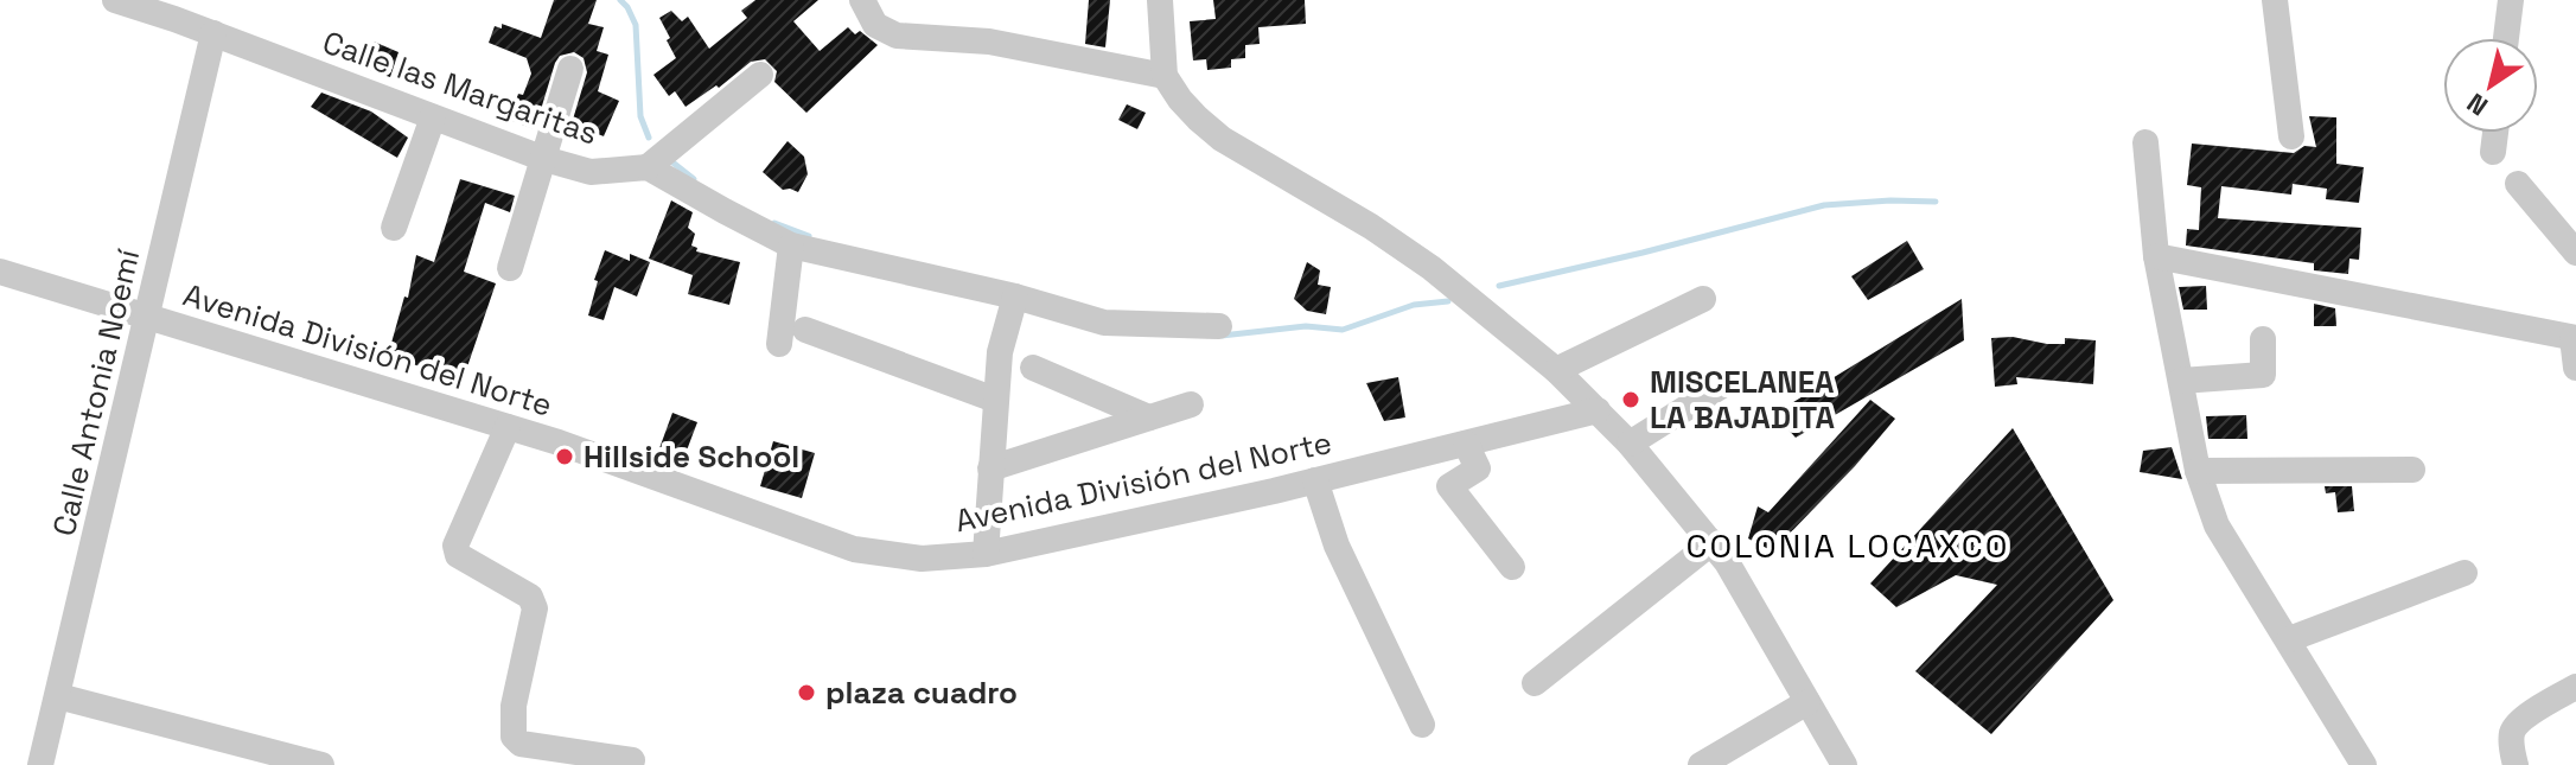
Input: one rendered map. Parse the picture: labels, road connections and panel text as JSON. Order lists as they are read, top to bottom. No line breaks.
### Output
{"streets":{"street":["Calle las Margaritas","Avenida División del Norte","Calle Antonia Noemí"]},"crossings":[["Calle las Margaritas","Calle Antonia Noemí"],["Avenida División del Norte","Calle Antonia Noemí"]],"districts":["COLONIA LOCAXCO"],"places":["MISCELANEA LA BAJADITA","Hillside School","plaza cuadro"],"north":"bottom left"}
